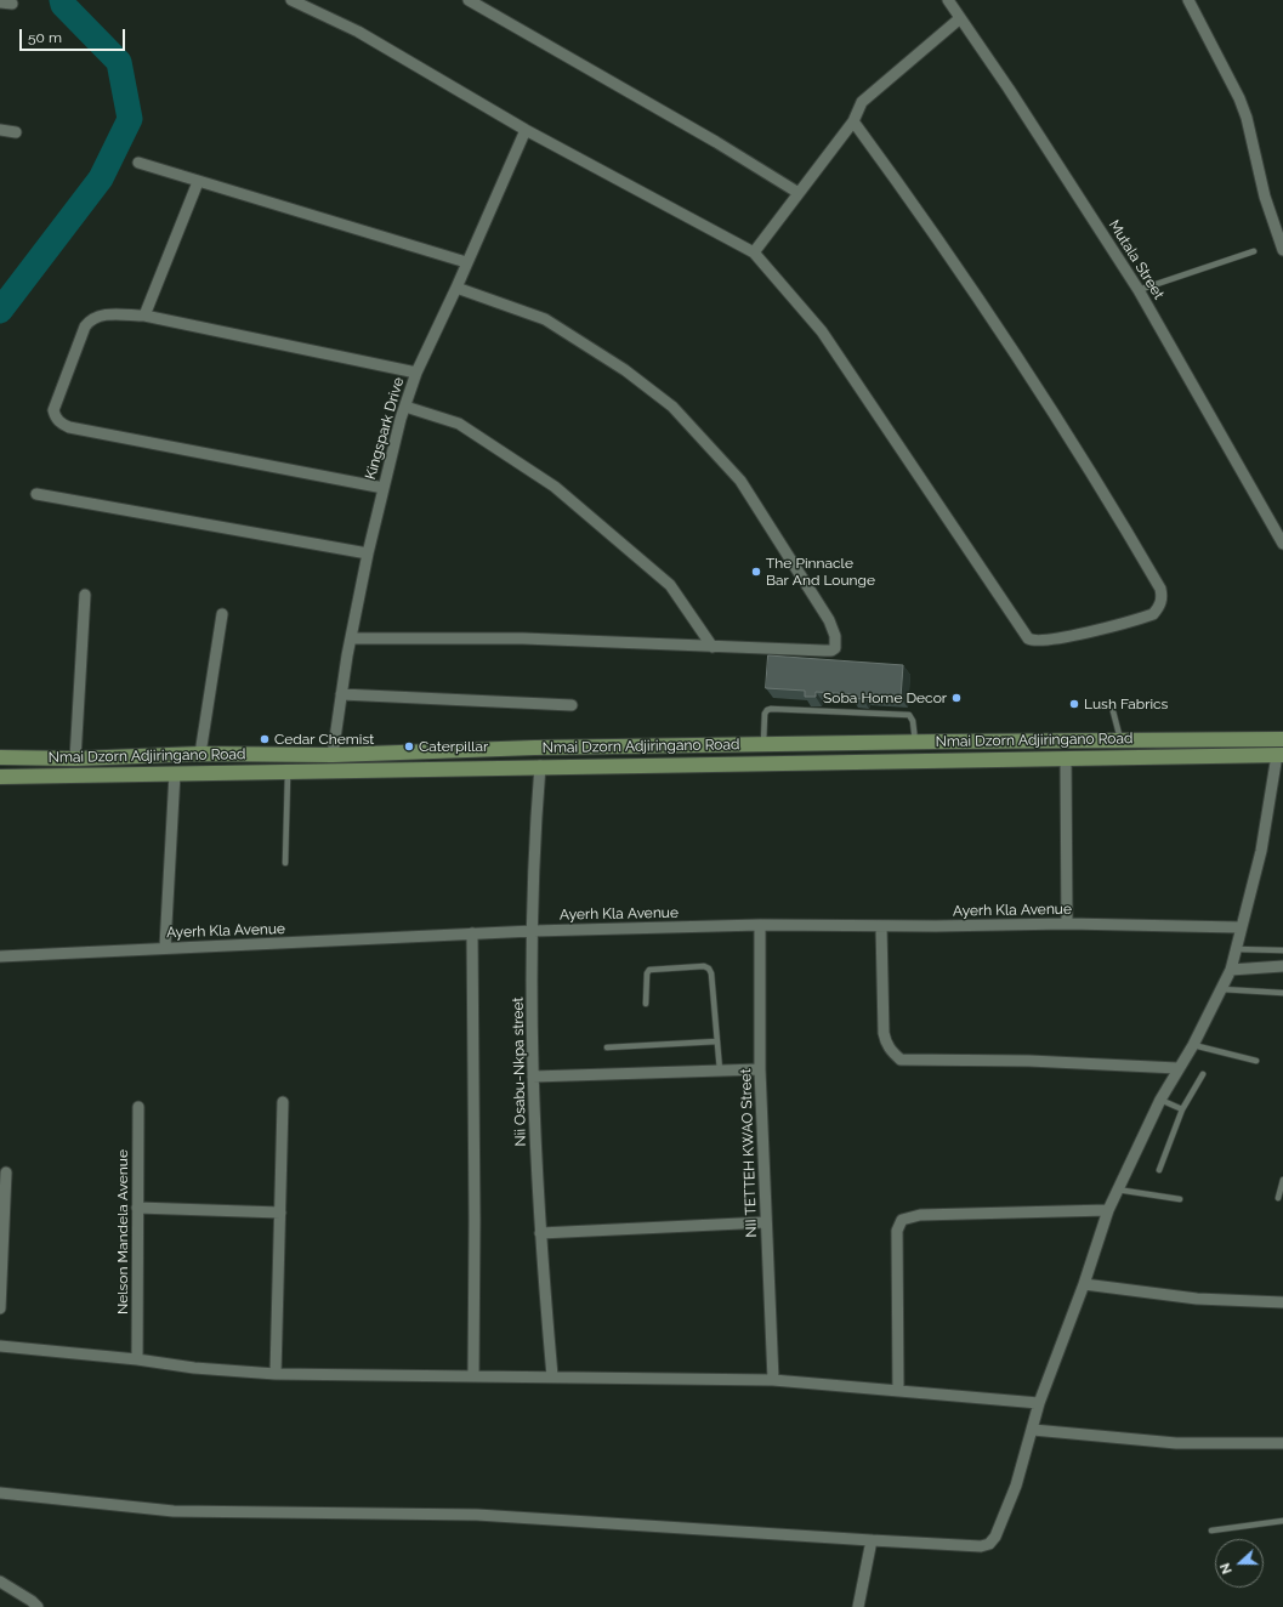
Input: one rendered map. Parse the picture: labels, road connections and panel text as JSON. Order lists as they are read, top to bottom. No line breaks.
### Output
{"streets":{"main road":["Nmai Dzorn Adjiringano Road"],"street":["Mutala Street","Kingspark Drive","Ayerh Kla Avenue","Nii Osabu-Nkpa street","NII TETTEH KWAO Street","Nelson Mandela Avenue"]},"crossings":[["Kingspark Drive","Nmai Dzorn Adjiringano Road"],["Nmai Dzorn Adjiringano Road","Nii Osabu-Nkpa street"],["Ayerh Kla Avenue","Nii Osabu-Nkpa street"],["Ayerh Kla Avenue","NII TETTEH KWAO Street"]],"places":["The Pinnacle Bar And Lounge","Soba Home Decor","Lush Fabrics","Cedar Chemist","Caterpillar"],"scale_bar":"50 m","north":"left"}
